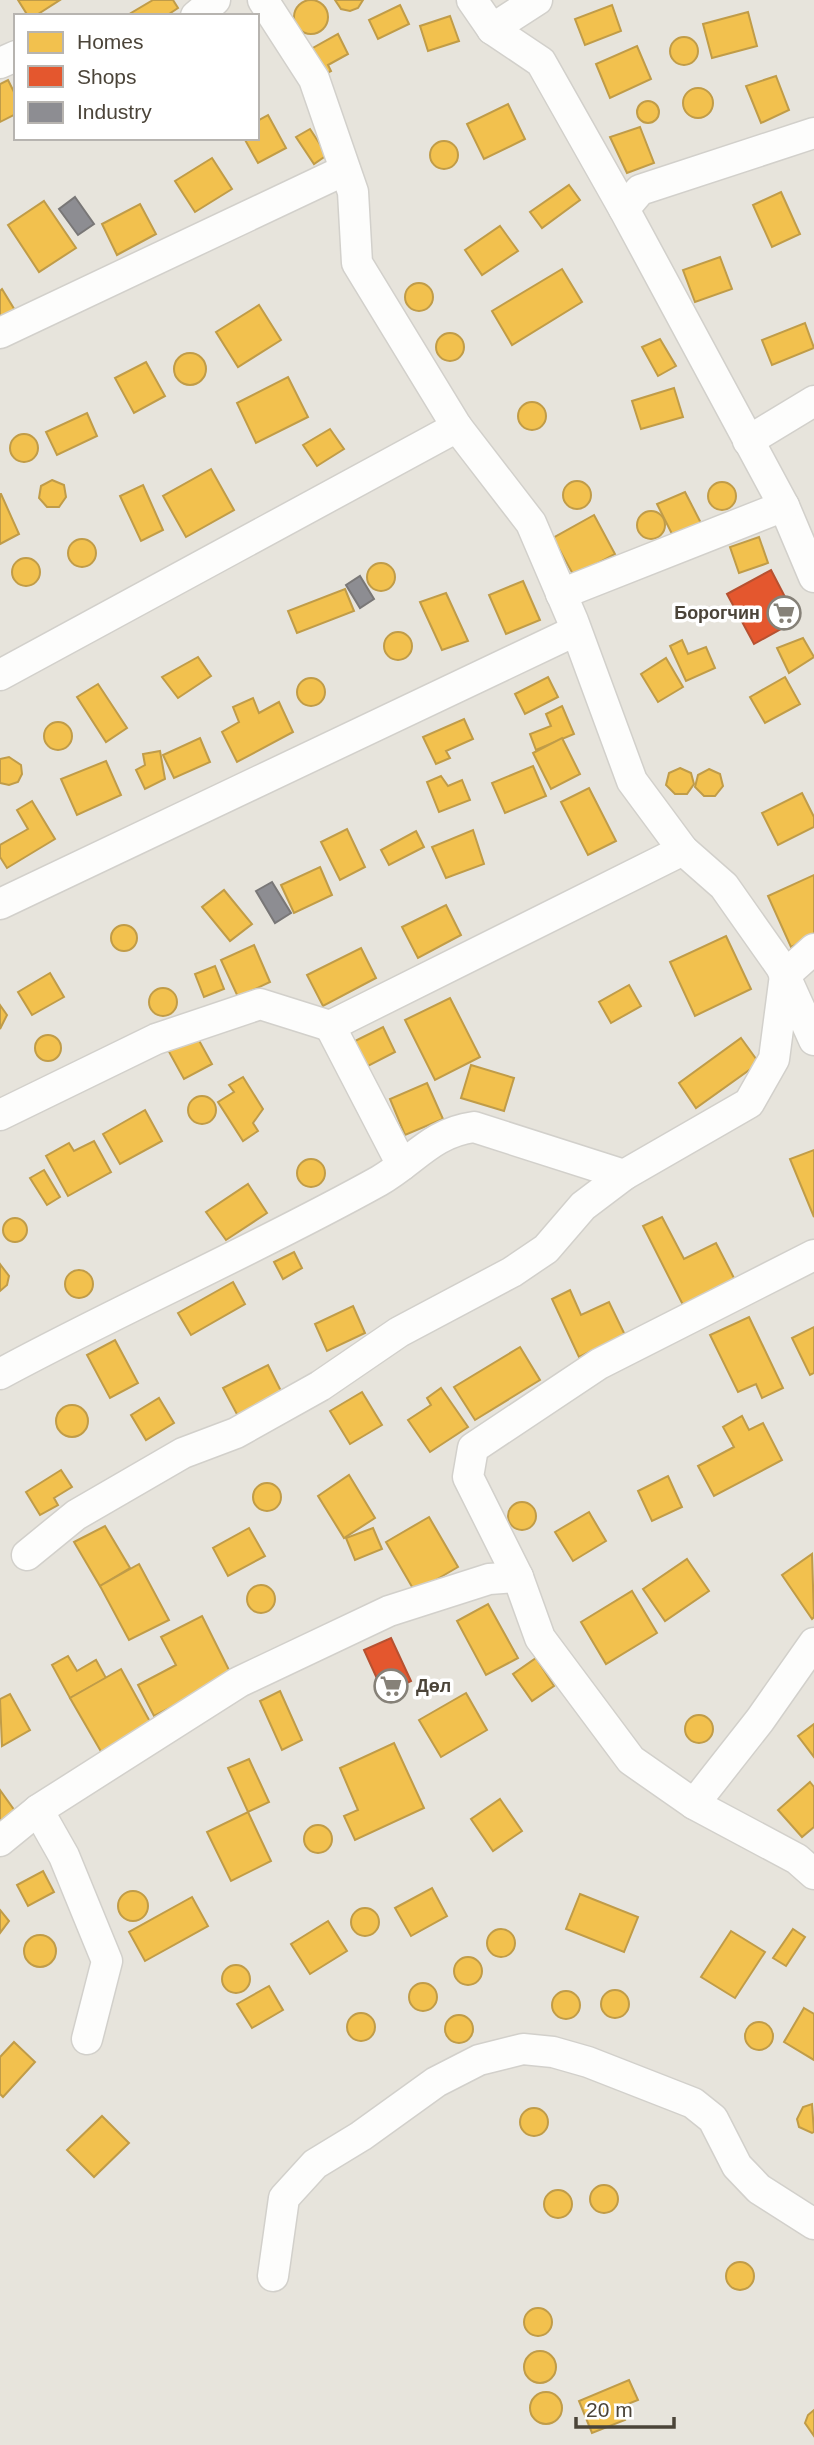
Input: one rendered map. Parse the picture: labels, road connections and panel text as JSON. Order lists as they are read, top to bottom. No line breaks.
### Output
{"places":{"supermarket":["Борогчин","Дөл"]},"legend":["Homes","Shops","Industry"],"scale_bar":"20 m"}
